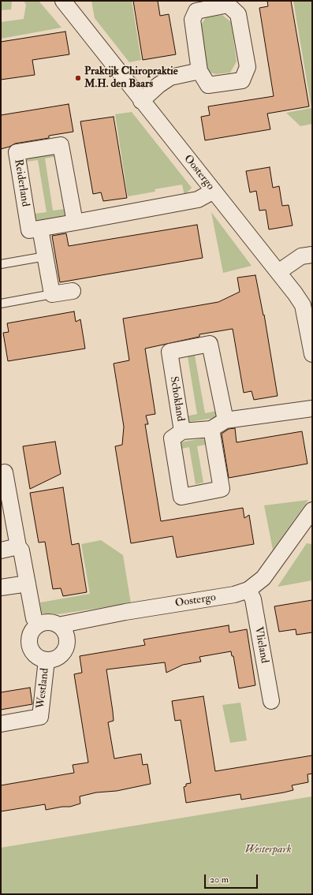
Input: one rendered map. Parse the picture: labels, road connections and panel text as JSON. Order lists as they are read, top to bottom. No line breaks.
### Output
{"streets":{"street":["Oostergo","Reiderland","Schokland","Vlieland","Westland"]},"crossings":[["Oostergo","Reiderland"],["Oostergo","Vlieland"],["Oostergo","Westland"]],"parks":["Westerpark"],"places":["Praktijk Chiropraktie M.H. den Baars"],"scale_bar":"20 m"}
